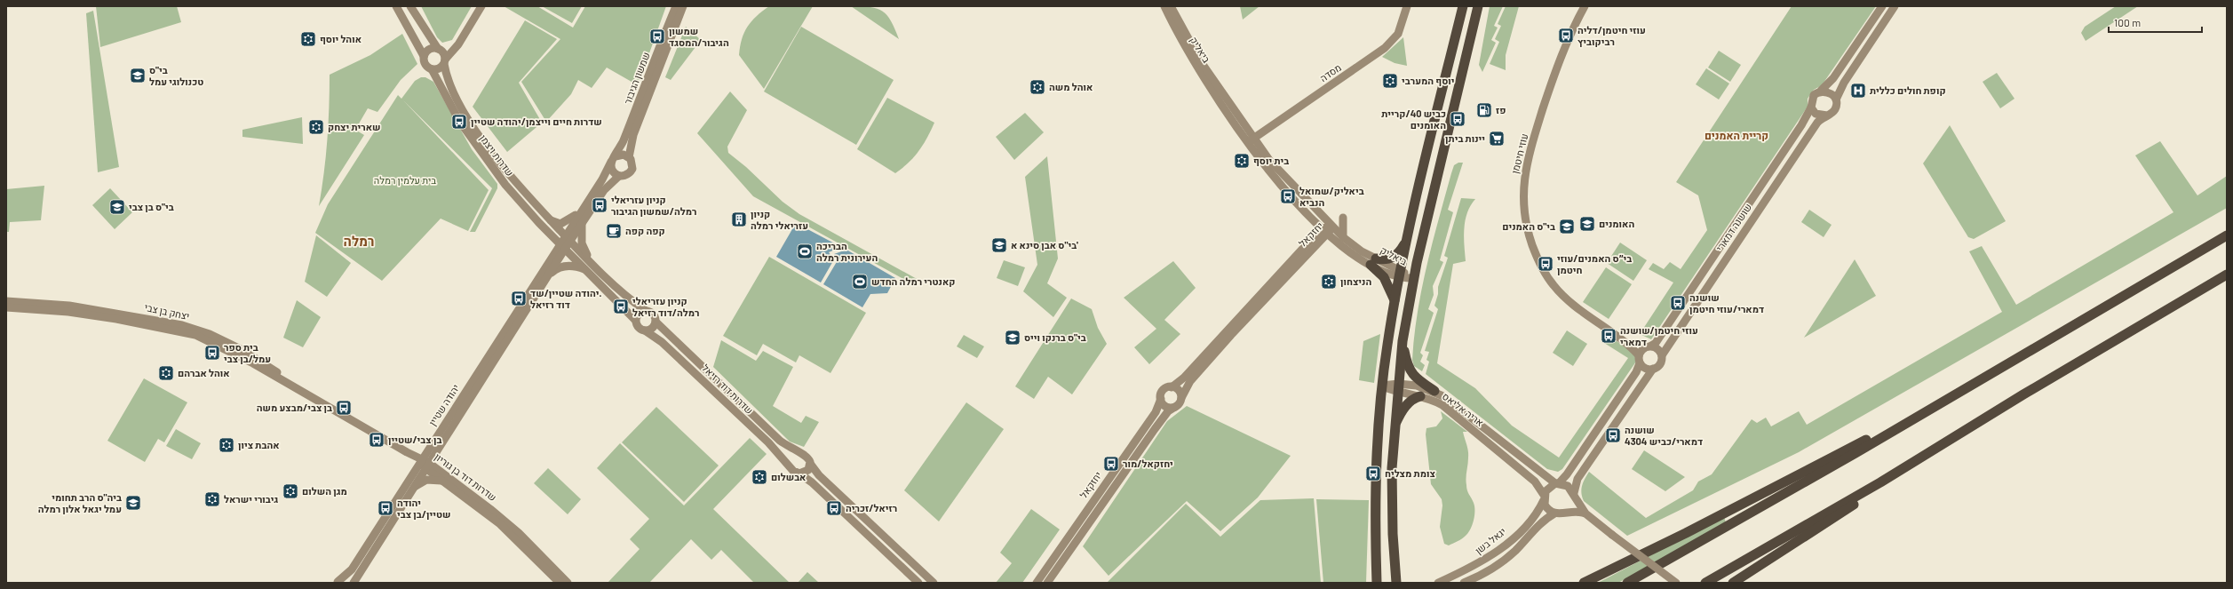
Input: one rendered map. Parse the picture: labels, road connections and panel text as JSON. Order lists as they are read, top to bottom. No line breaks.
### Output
{"streets":{"main road":["ביאליק","מסדה","שמשון הגיבור","עוזי חיטמן","שדרות ויצמן","שושנה דמארי","יחזקאל","יצחק בן צבי","שדרות דוד רזיאל","יהודה שטיין","אריה אליאס","שדרות דוד בן גוריון","יגאל בשן"]},"crossings":[["ביאליק","מסדה"],["ביאליק","יחזקאל"],["שמשון הגיבור","שדרות ויצמן"],["שמשון הגיבור","יהודה שטיין"],["עוזי חיטמן","שושנה דמארי"],["שדרות ויצמן","יהודה שטיין"],["יצחק בן צבי","יהודה שטיין"],["יצחק בן צבי","שדרות דוד בן גוריון"],["יהודה שטיין","שדרות דוד בן גוריון"],["אריה אליאס","יגאל בשן"]],"districts":["קריית האמנים","רמלה"],"parks":["בית עלמין רמלה"],"places":{"bus stop":["עוזי חיטמן/דליה רביקוביץ","שמשון הגיבור/המסגד","כביש 40/קריית האומנים","שדרות חיים וייצמן/יהודה שטיין","ביאליק/שמואל הנביא","קניון עזריאלי רמלה/שמשון הגיבור","בי״ס האמנים/עוזי חיטמן","יהודה שטיין/שד. דוד רזיאל","שושנה דמארי/עוזי חיטמן","קניון עזריאלי רמלה/דוד רזיאל","עוזי חיטמן/שושנה דמארי","בית ספר עמל/בן צבי","בן צבי/מבצע משה","שושנה דמארי/כביש 4304","בן צבי/שטיין","יחזקאל/מור","צומת מצליח","יהודה שטיין/בן צבי","רזיאל/זכריה"],"synagogue":["אוהל יוסף","יוסף המערבי","אוהל משה","שארית יצחק","בית יוסף","הניצחון","אוהל אברהם","אהבת ציון","אבשלום","מגן השלום","גיבורי ישראל"],"school or university":["בי\"ס טכנולוגי עמל","בי\"ס בן צבי","האומנים","בי\"ס האמנים","בי\"ס אבן סינא א'","בי\"ס ברנקו וייס","ביה\"ס הרב תחומי עמל יגאל אלון רמלה"],"hospital":["קופת חולים כללית"],"fuel station":["פז"],"supermarket":["יינות ביתן"],"building":["קניון עזריאלי רמלה"],"cafe":["קפה קפה"],"sports":["הבריכה העירונית רמלה","קאנטרי רמלה החדש"]},"scale_bar":"100 m"}
